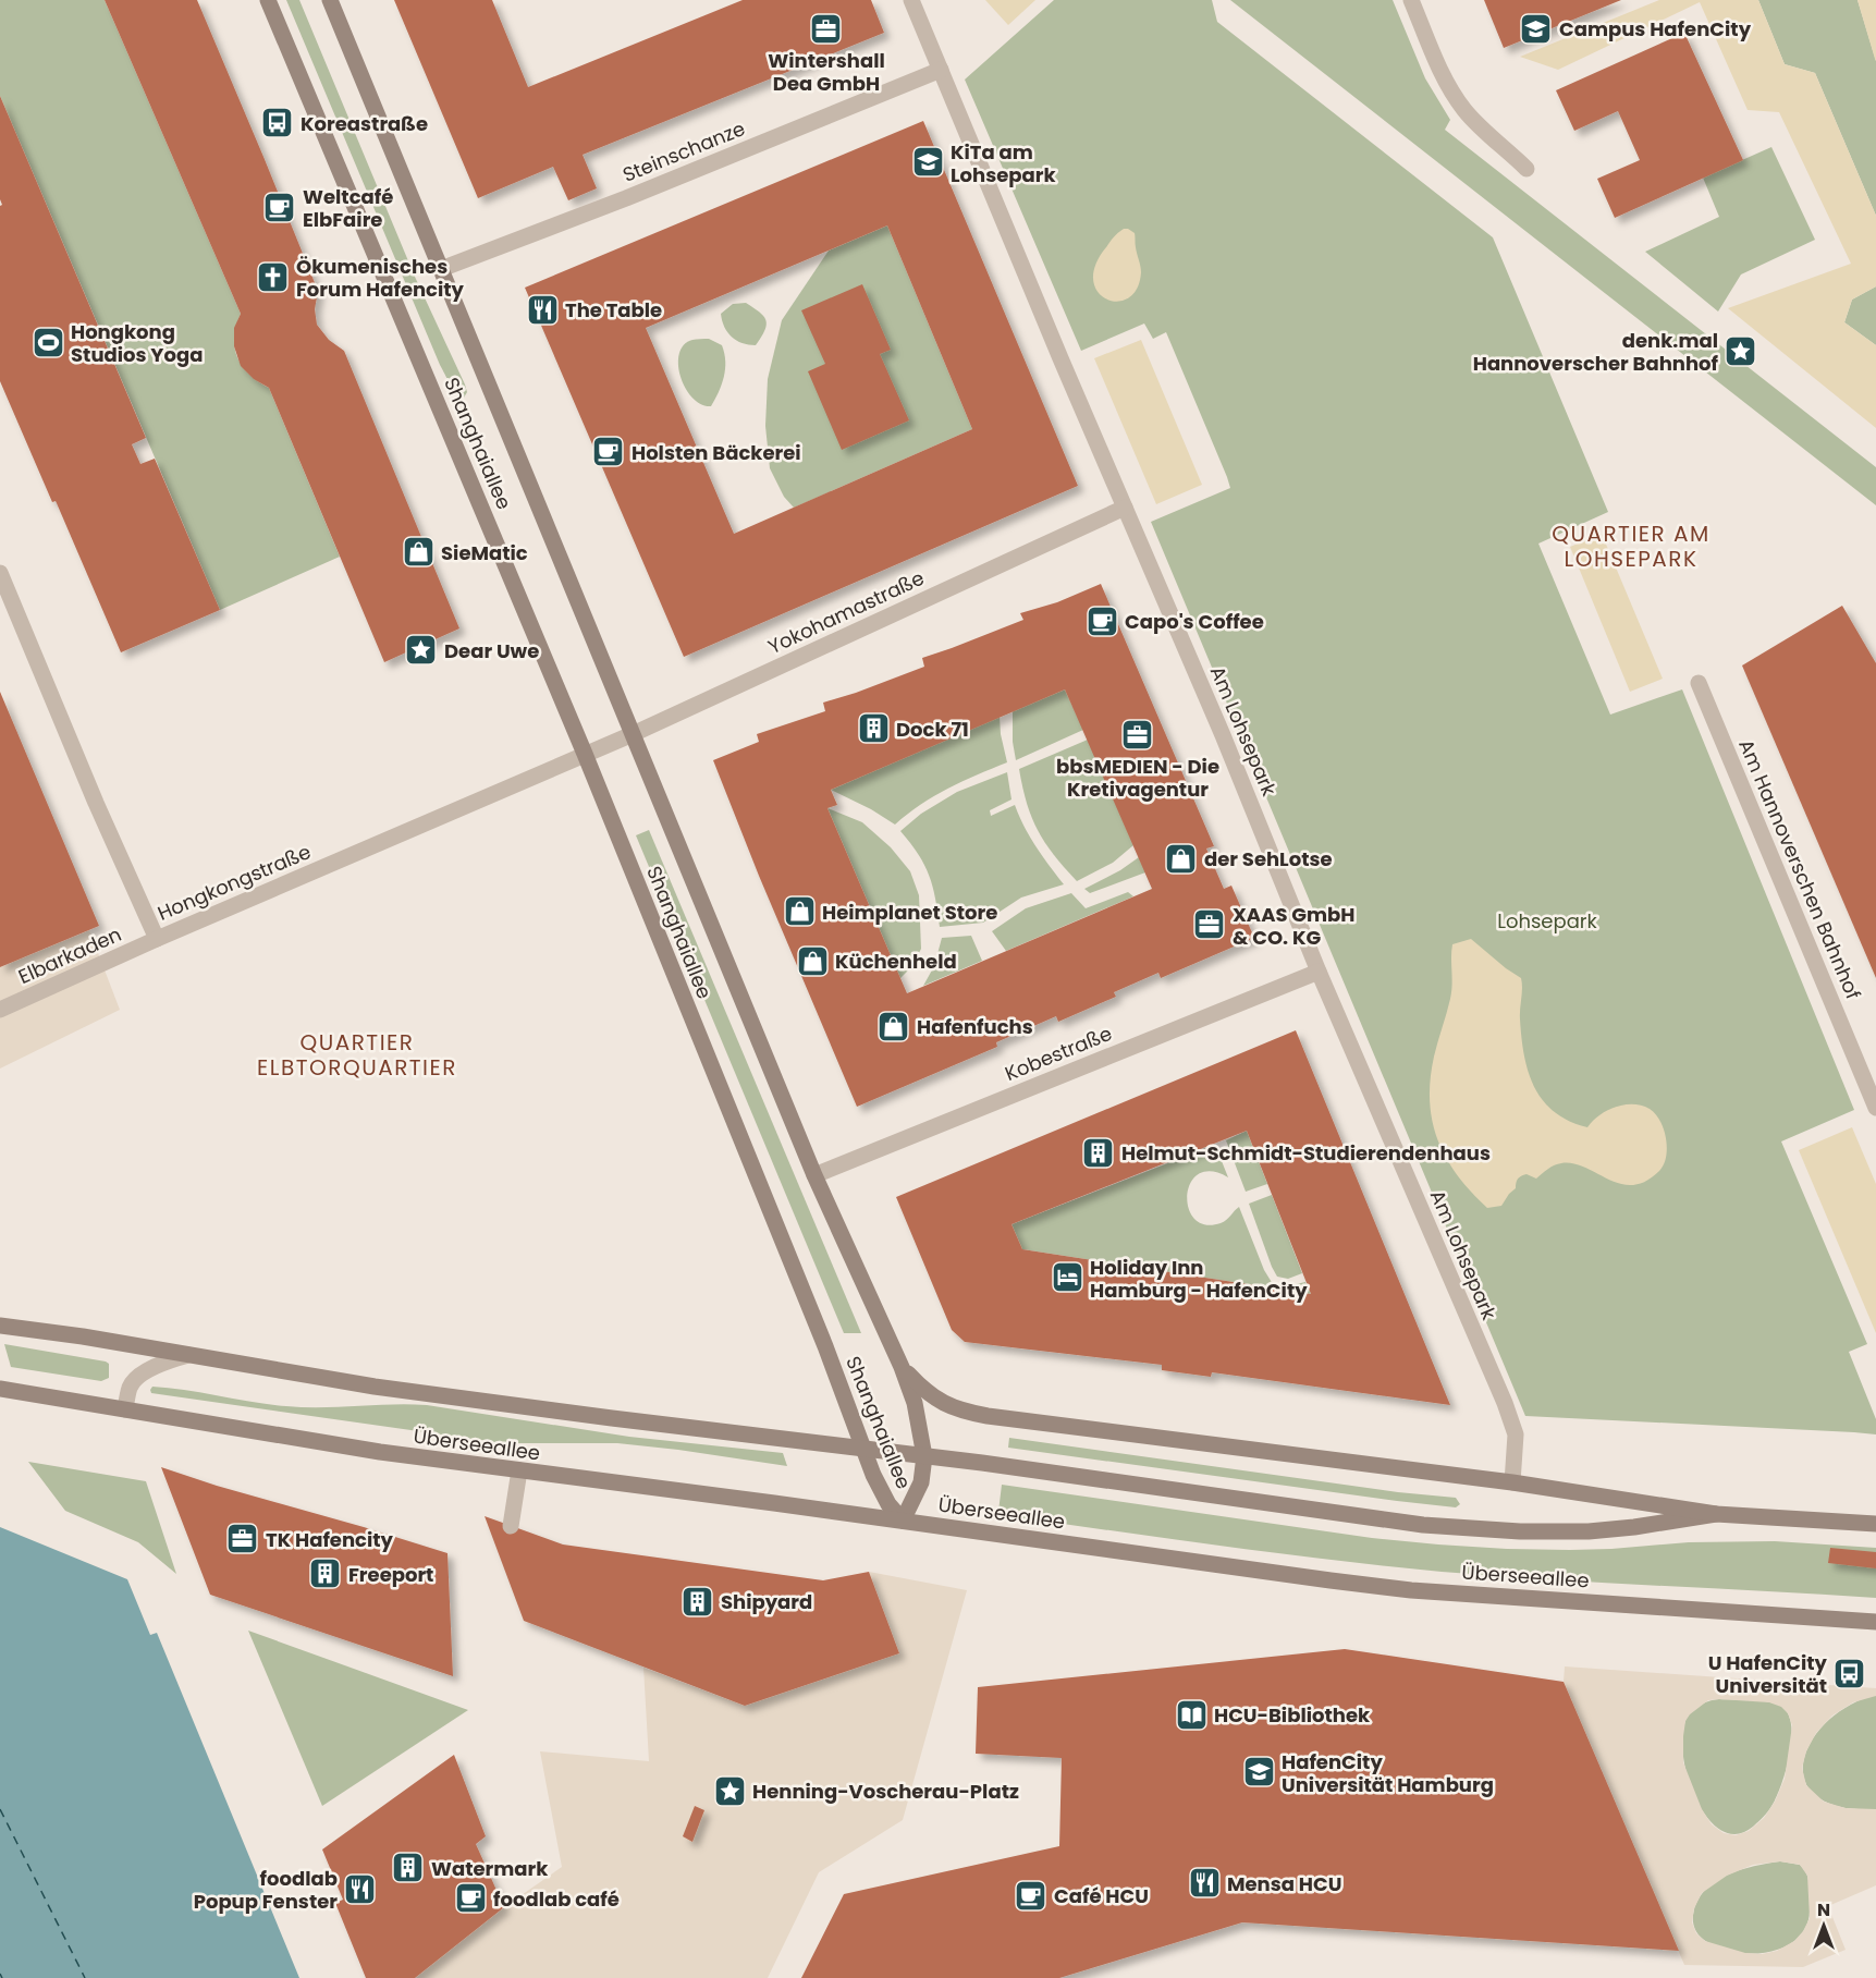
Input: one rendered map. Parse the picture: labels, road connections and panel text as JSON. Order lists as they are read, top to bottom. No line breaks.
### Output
{"streets":{"main road":["Shanghaiallee","Überseeallee"],"street":["Steinschanze","Yokohamastraße","Am Lohsepark","Am Hannoverschen Bahnhof","Hongkongstraße","Elbarkaden","Kobestraße"]},"crossings":[["Steinschanze","Shanghaiallee"],["Steinschanze","Am Lohsepark"],["Shanghaiallee","Yokohamastraße"],["Shanghaiallee","Hongkongstraße"],["Shanghaiallee","Kobestraße"],["Shanghaiallee","Überseeallee"],["Yokohamastraße","Am Lohsepark"],["Yokohamastraße","Hongkongstraße"],["Am Lohsepark","Kobestraße"],["Hongkongstraße","Elbarkaden"]],"districts":["QUARTIER AM LOHSEPARK","QUARTIER ELBTORQUARTIER"],"parks":["Lohsepark"],"places":{"office":["Wintershall Dea GmbH","bbsMEDIEN - Die Kretivagentur","XAAS GmbH & CO. KG","TK Hafencity"],"school or university":["Campus HafenCity","KiTa am Lohsepark","HafenCity Universität Hamburg"],"bus stop":["Koreastraße","U HafenCity Universität"],"cafe":["Weltcafé ElbFaire","Holsten Bäckerei","Capo's Coffee","Café HCU","foodlab café"],"church":["Ökumenisches Forum Hafencity"],"restaurant":["The Table","Mensa HCU","foodlab Popup Fenster"],"sports":["Hongkong Studios Yoga"],"place":["denk.mal Hannoverscher Bahnhof","Dear Uwe","Henning-Voscherau-Platz"],"shop":["SieMatic","der SehLotse","Heimplanet Store","Küchenheld","Hafenfuchs"],"building":["Dock 71","Helmut-Schmidt-Studierendenhaus","Freeport","Shipyard","Watermark"],"hotel":["Holiday Inn Hamburg - HafenCity"],"library":["HCU-Bibliothek"]},"north":"top"}
